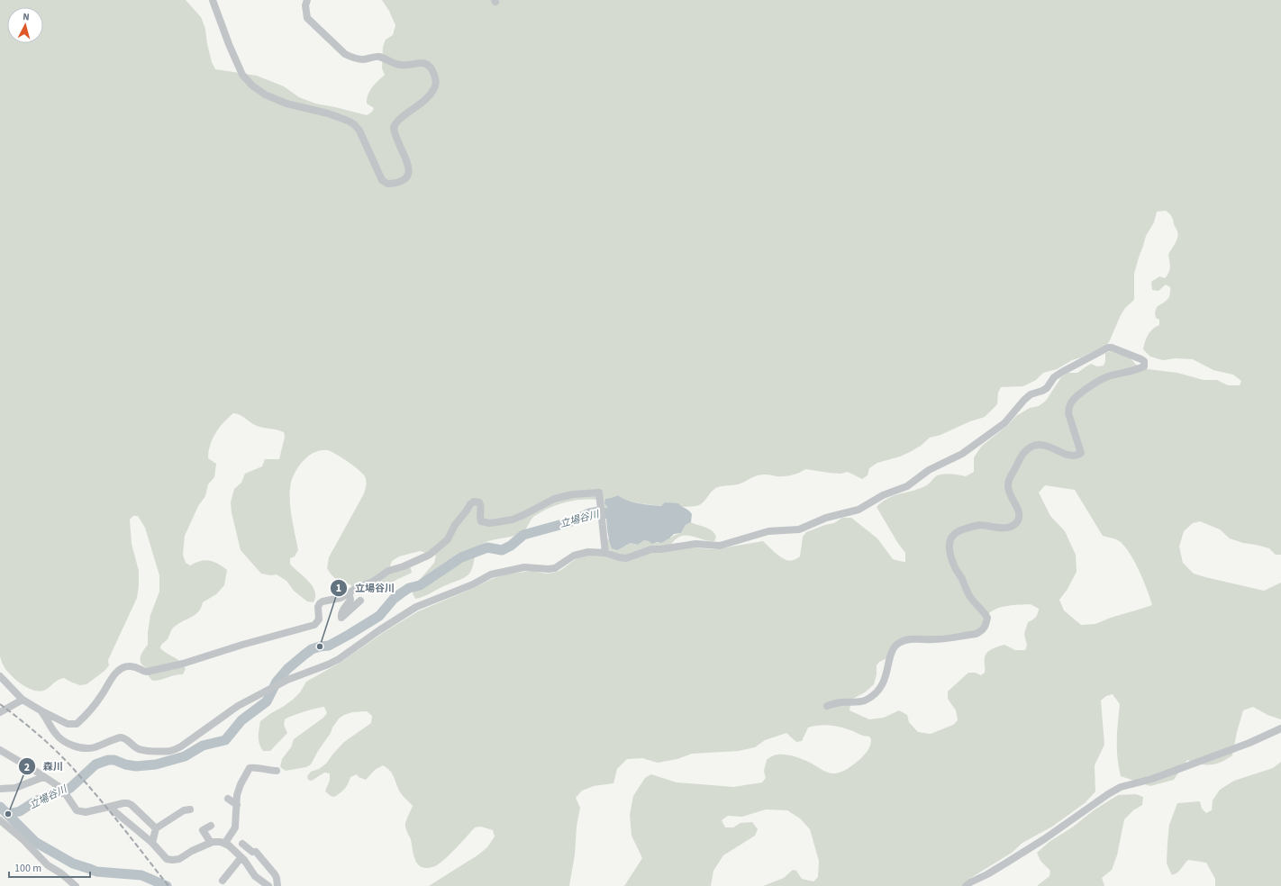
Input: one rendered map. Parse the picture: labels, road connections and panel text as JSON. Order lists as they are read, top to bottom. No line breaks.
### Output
{"water":["立場谷川"],"places":["立場谷川","森川"],"scale_bar":"100 m","north":"top"}
